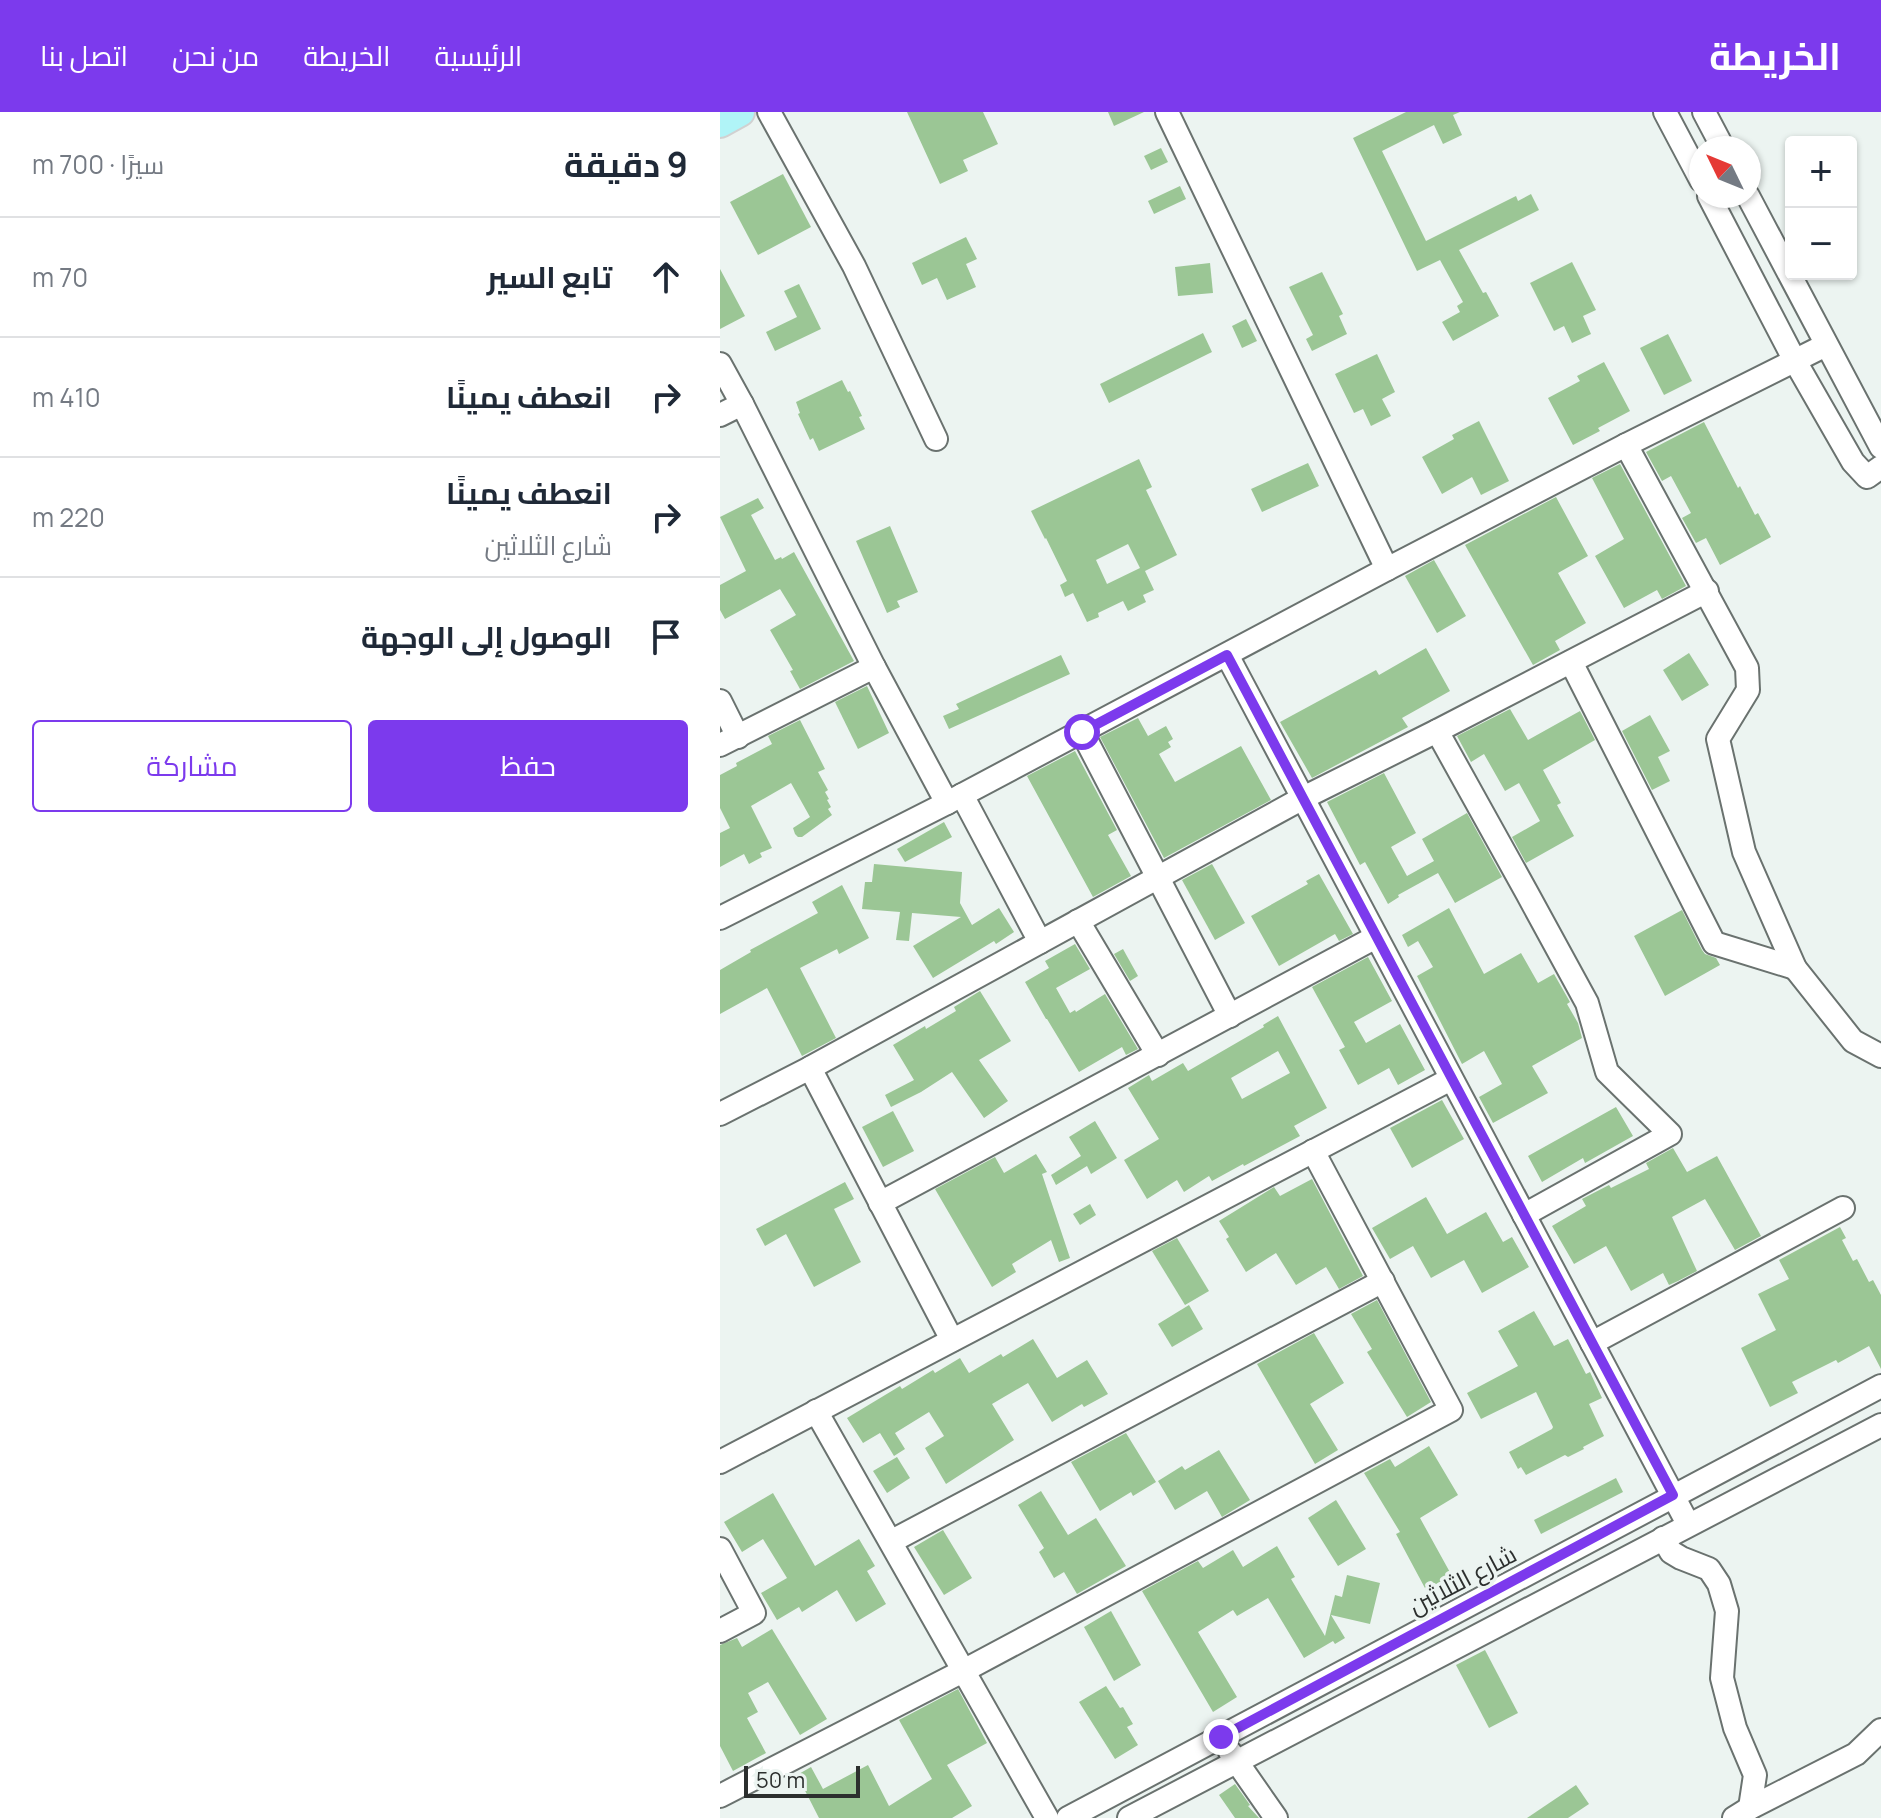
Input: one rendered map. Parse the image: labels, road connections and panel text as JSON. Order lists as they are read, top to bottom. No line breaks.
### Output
{"streets":{"street":["شارع الثلاثين"]},"scale_bar":"50 m","north":"top left","page":{"header":"الخريطة","nav":["الرئيسية","الخريطة","من نحن","اتصل بنا"],"heading":["9 دقيقة","سيرًا · 700 m"],"map_buttons":["+","−"],"list":[["تابع السير","70 m"],["انعطف يمينًا","410 m"],["انعطف يمينًا","شارع الثلاثين","220 m"],"الوصول إلى الوجهة"],"buttons":["حفظ","مشاركة"],"scale":"50 m"}}
